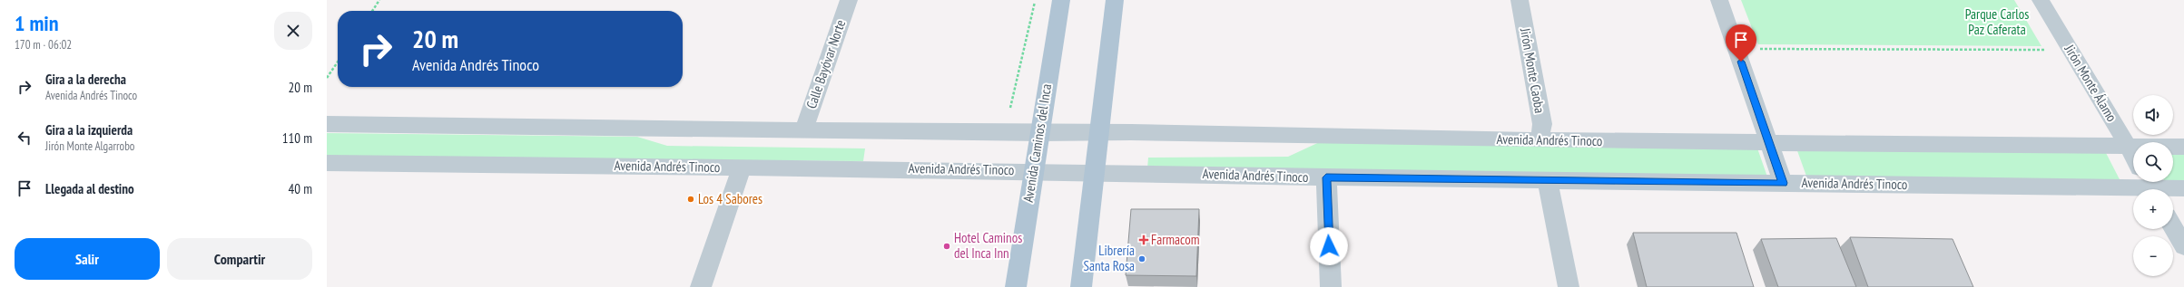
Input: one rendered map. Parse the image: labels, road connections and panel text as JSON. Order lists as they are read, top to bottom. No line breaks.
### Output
{"streets":{"main road":["Avenida Caminos del Inca"],"street":["Calle Bayóvar Norte","Jirón Monte Caoba","Jirón Monte Álamo","Avenida Andrés Tinoco"]},"crossings":[["Calle Bayóvar Norte","Avenida Andrés Tinoco"],["Jirón Monte Caoba","Avenida Andrés Tinoco"],["Jirón Monte Álamo","Avenida Andrés Tinoco"],["Avenida Andrés Tinoco","Avenida Caminos del Inca"]],"parks":["Parque Carlos Paz Caferata"],"places":{"other":["Los 4 Sabores","Hotel Caminos del Inca Inn","Librería Santa Rosa"],"health":["Farmacom"]},"page":{"heading":["1 min","170 m · 06:02"],"turn":["20 m","Avenida Andrés Tinoco"],"list":[{"name":"Gira a la derecha","note":"Avenida Andrés Tinoco","value":"20 m"},{"name":"Gira a la izquierda","note":"Jirón Monte Algarrobo","value":"110 m"},{"name":"Llegada al destino","value":"40 m"}],"map_buttons":["+","−"],"buttons":["Salir","Compartir"]}}
